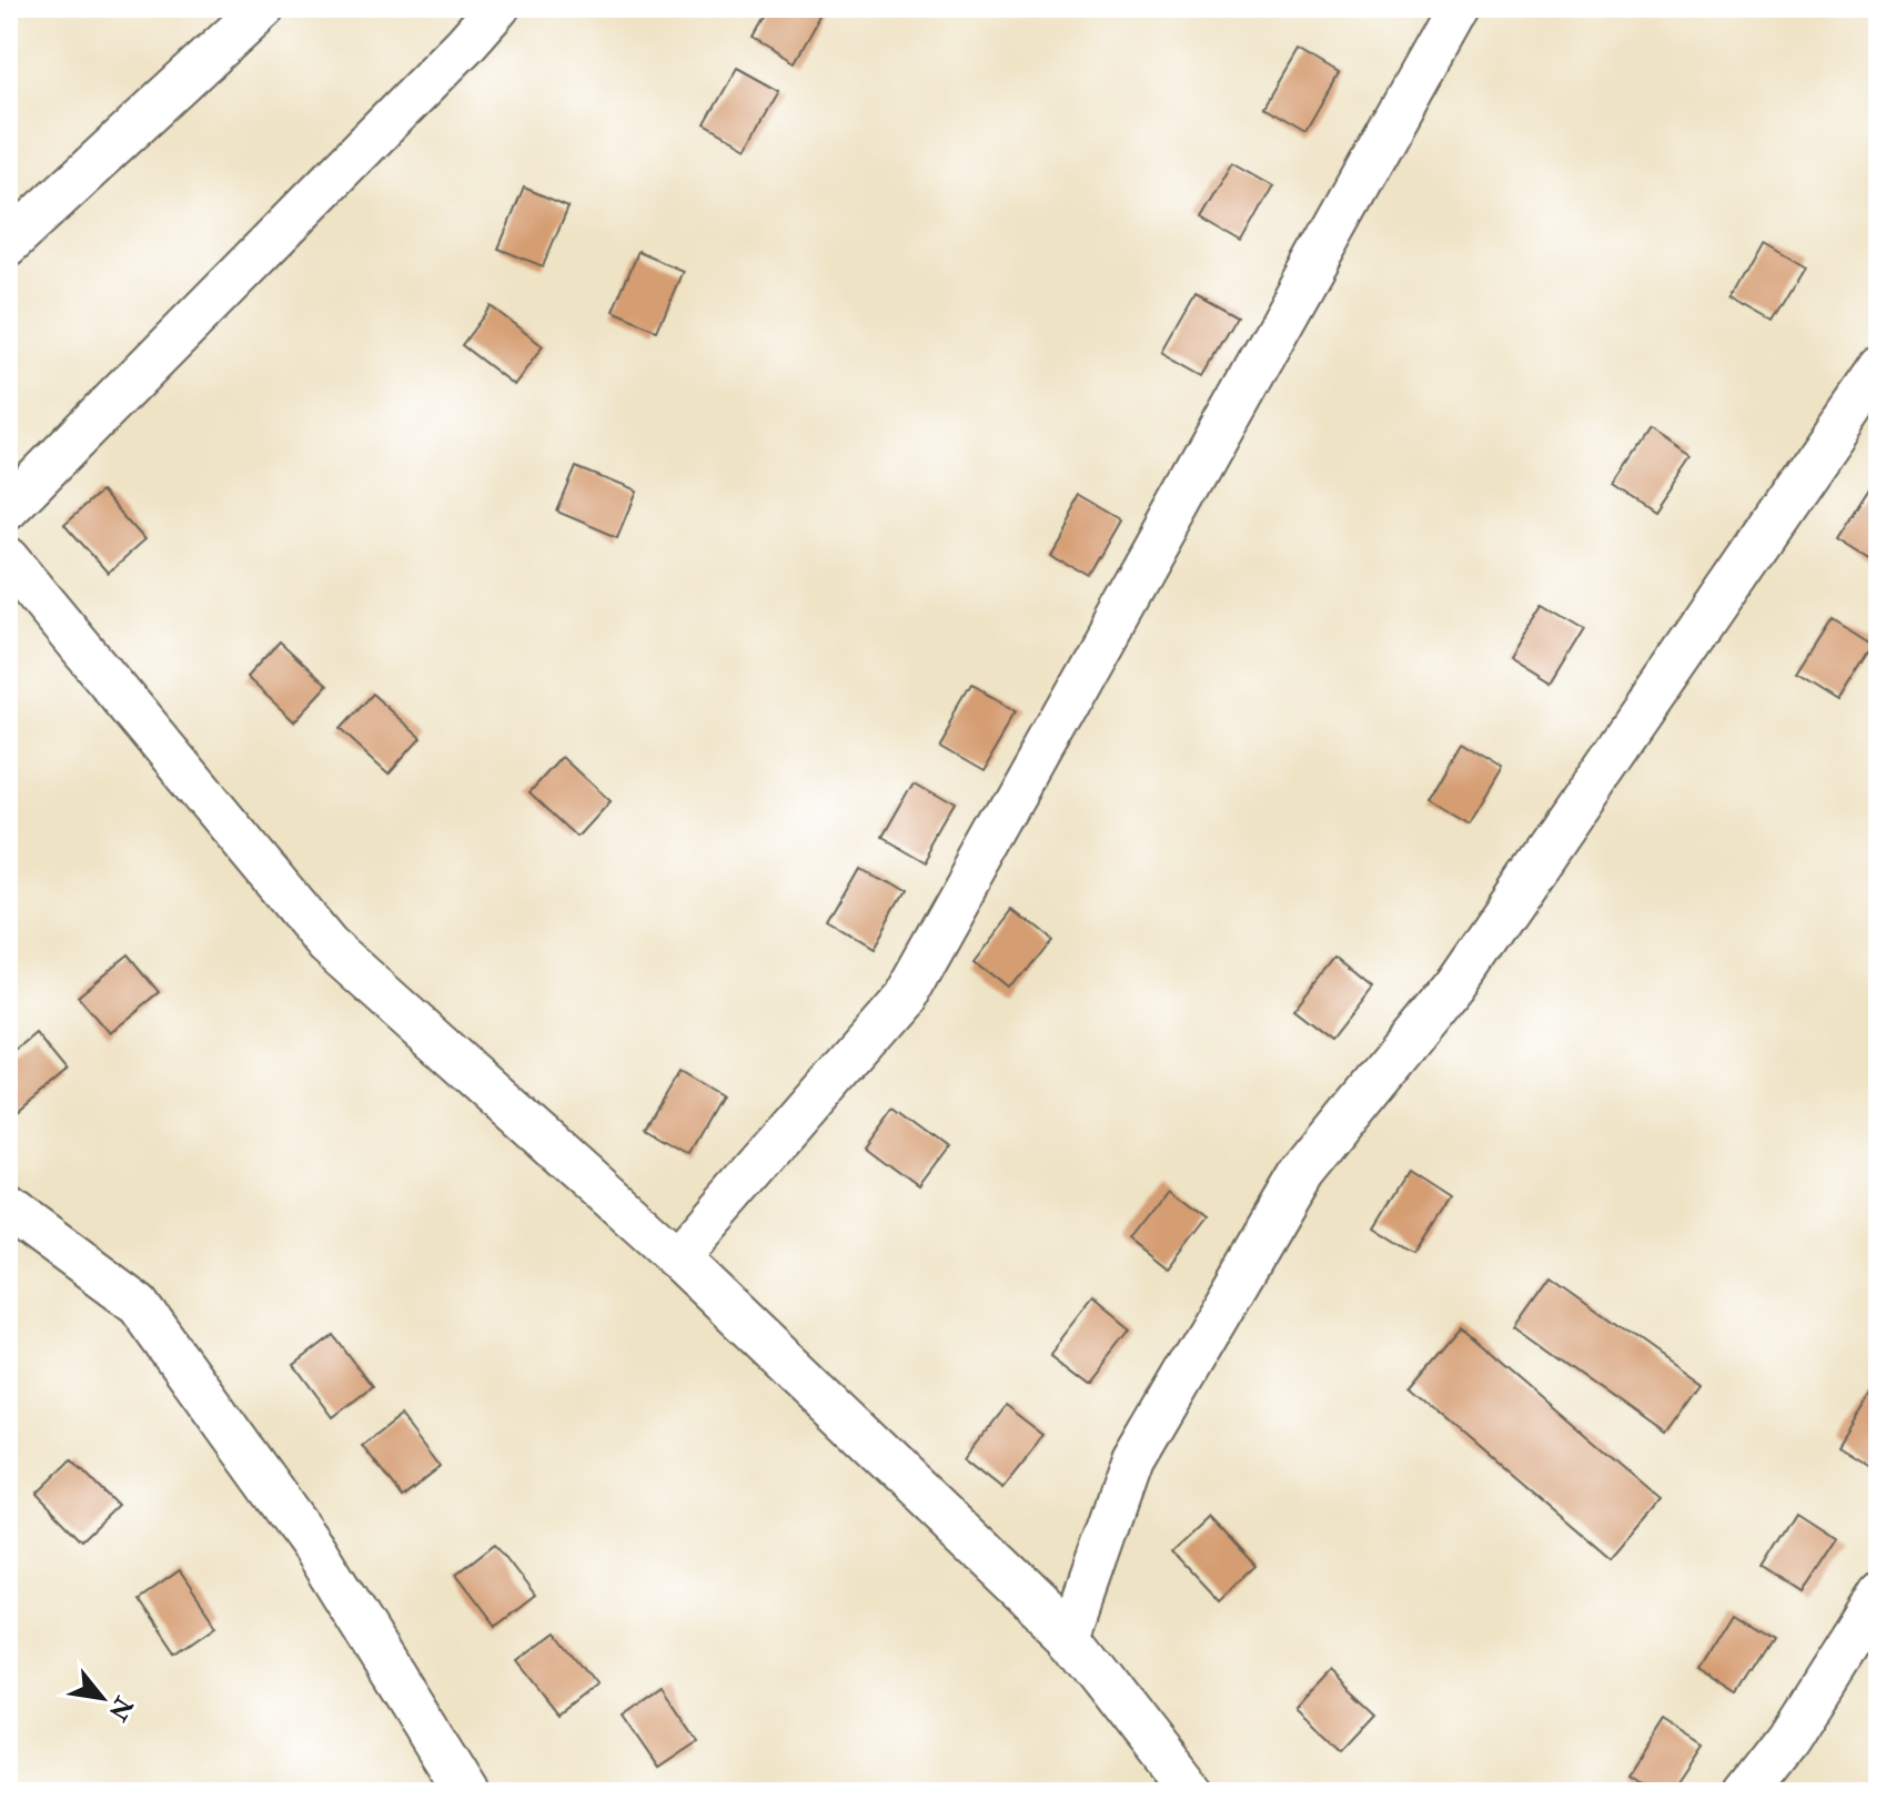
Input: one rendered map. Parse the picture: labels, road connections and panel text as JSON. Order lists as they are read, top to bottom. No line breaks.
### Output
{"north":"bottom right"}
